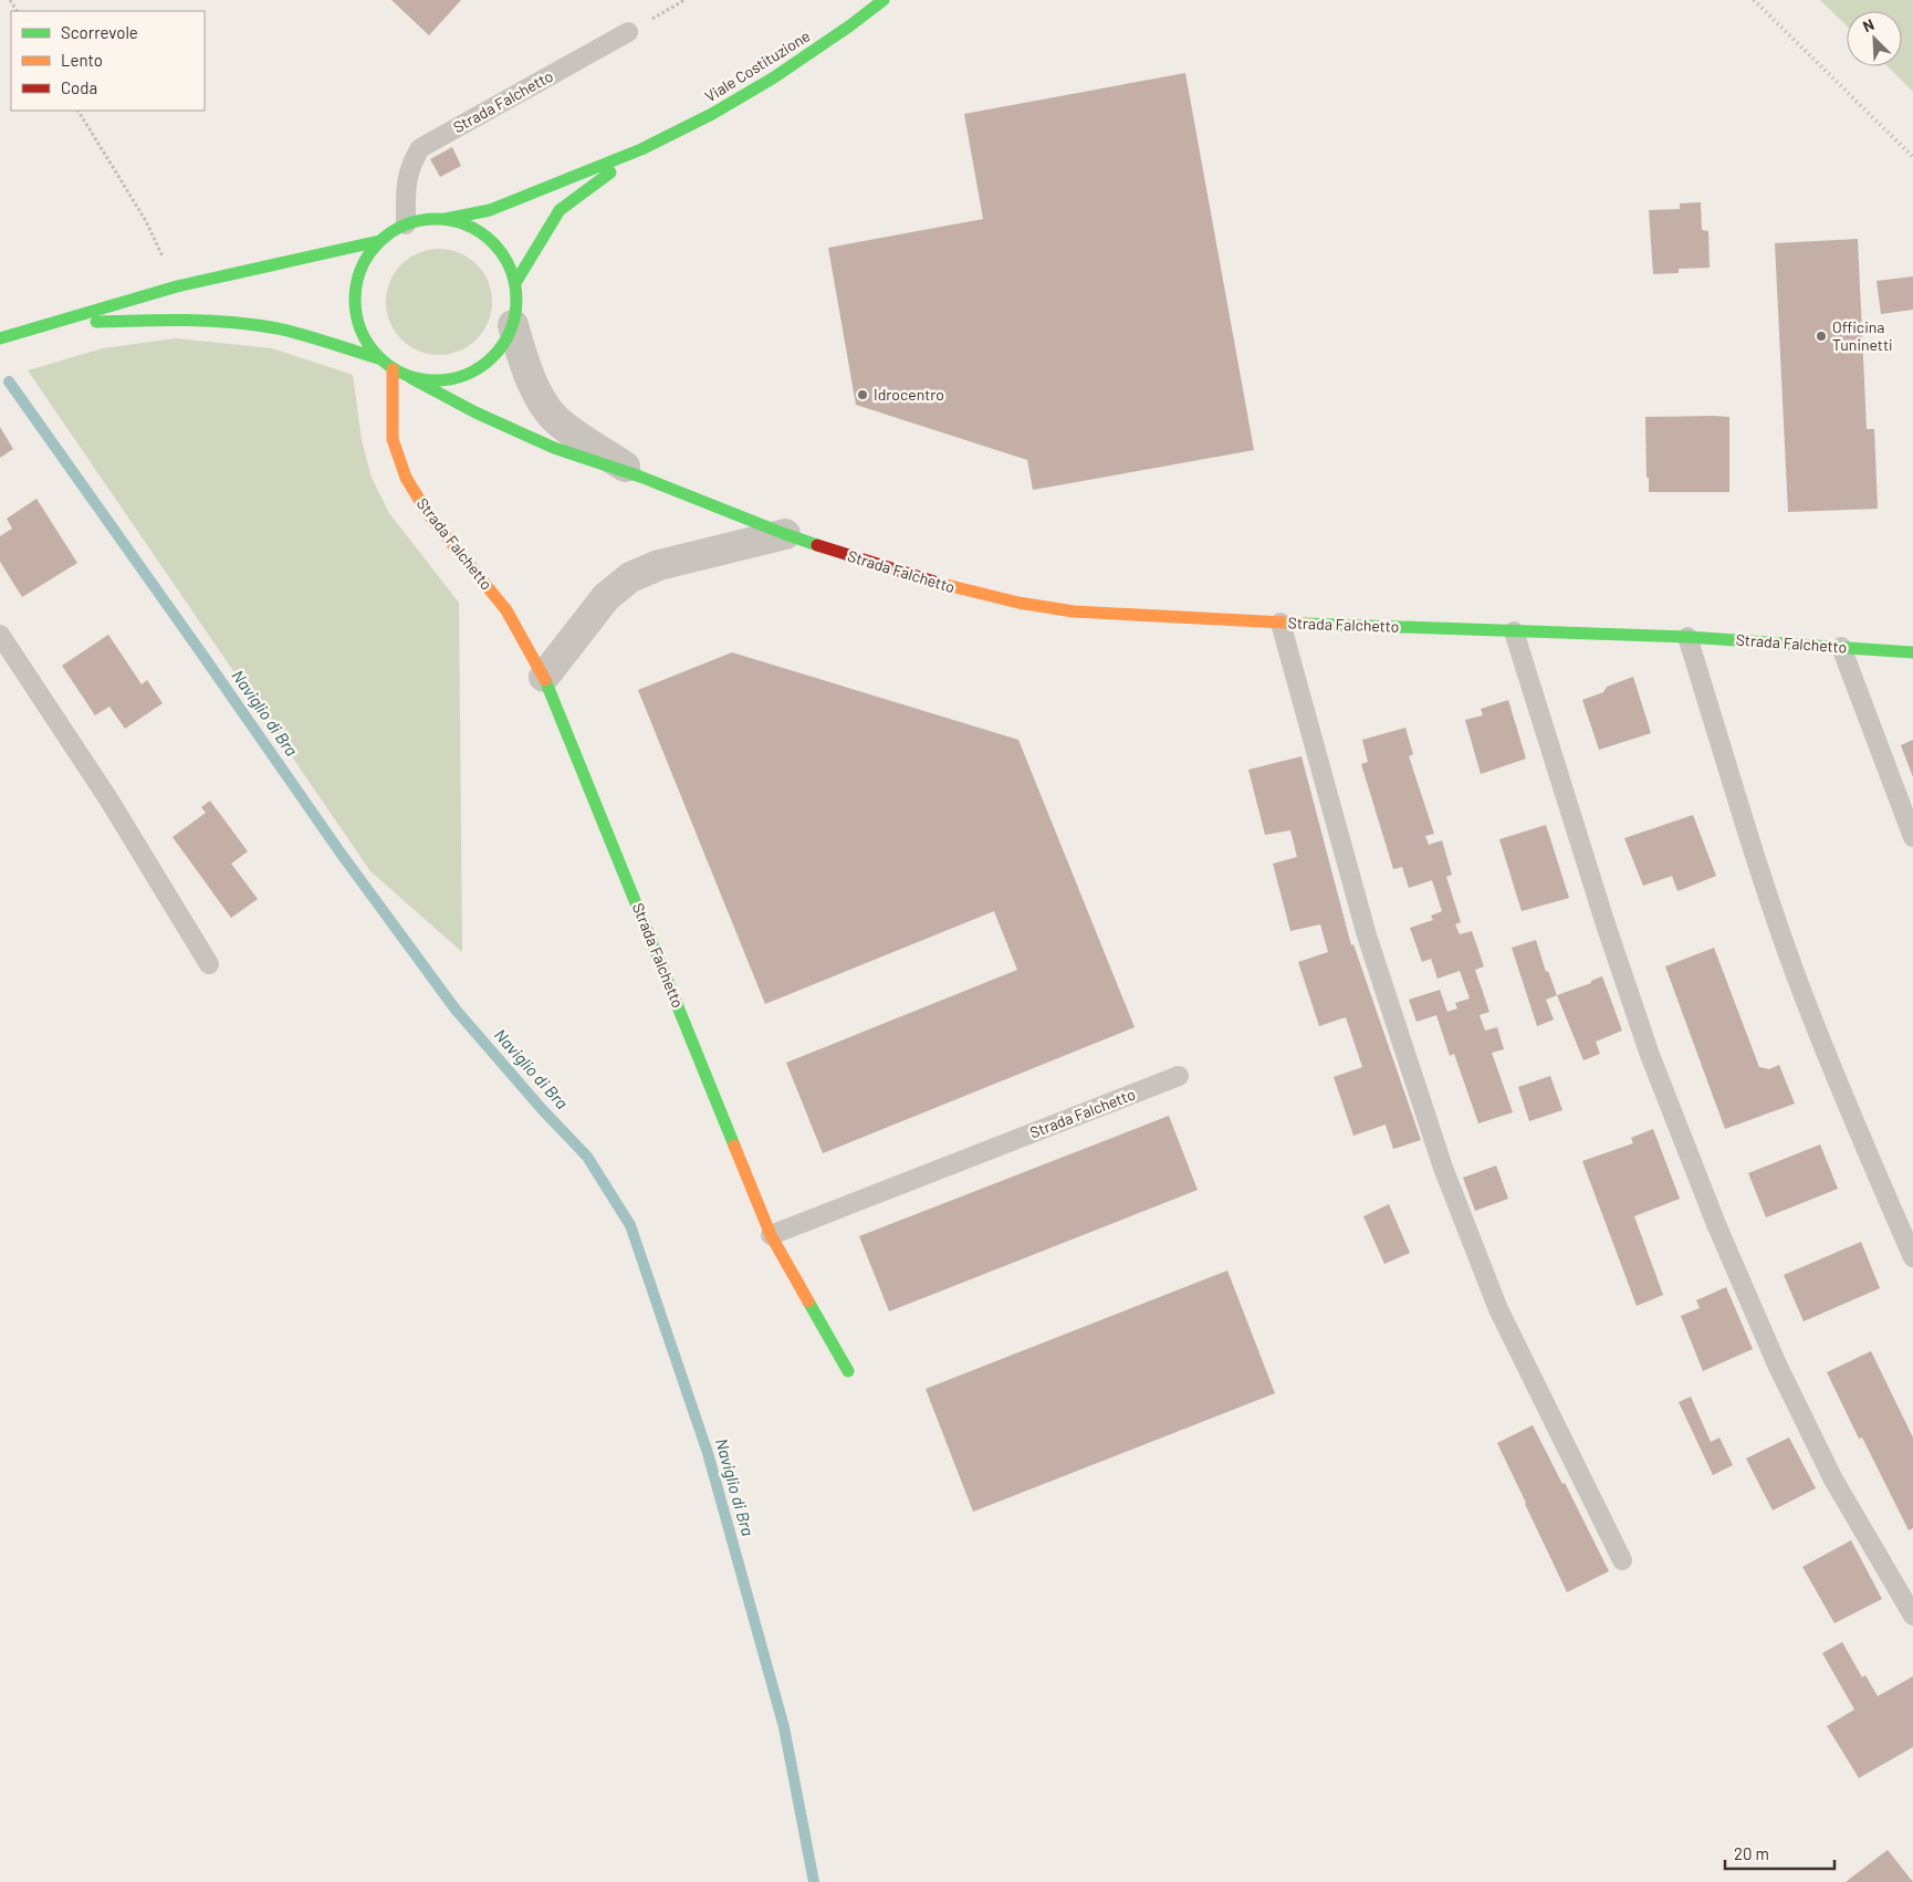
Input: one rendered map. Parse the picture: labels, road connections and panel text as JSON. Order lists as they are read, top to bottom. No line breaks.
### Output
{"streets":{"street":["Viale Costituzione","Strada Falchetto"]},"crossings":[["Viale Costituzione","Strada Falchetto"]],"water":["Naviglio di Bra"],"places":["Officina Tuninetti","Idrocentro"],"legend":["Scorrevole","Lento","Coda"],"scale_bar":"20 m","north":"top left"}
